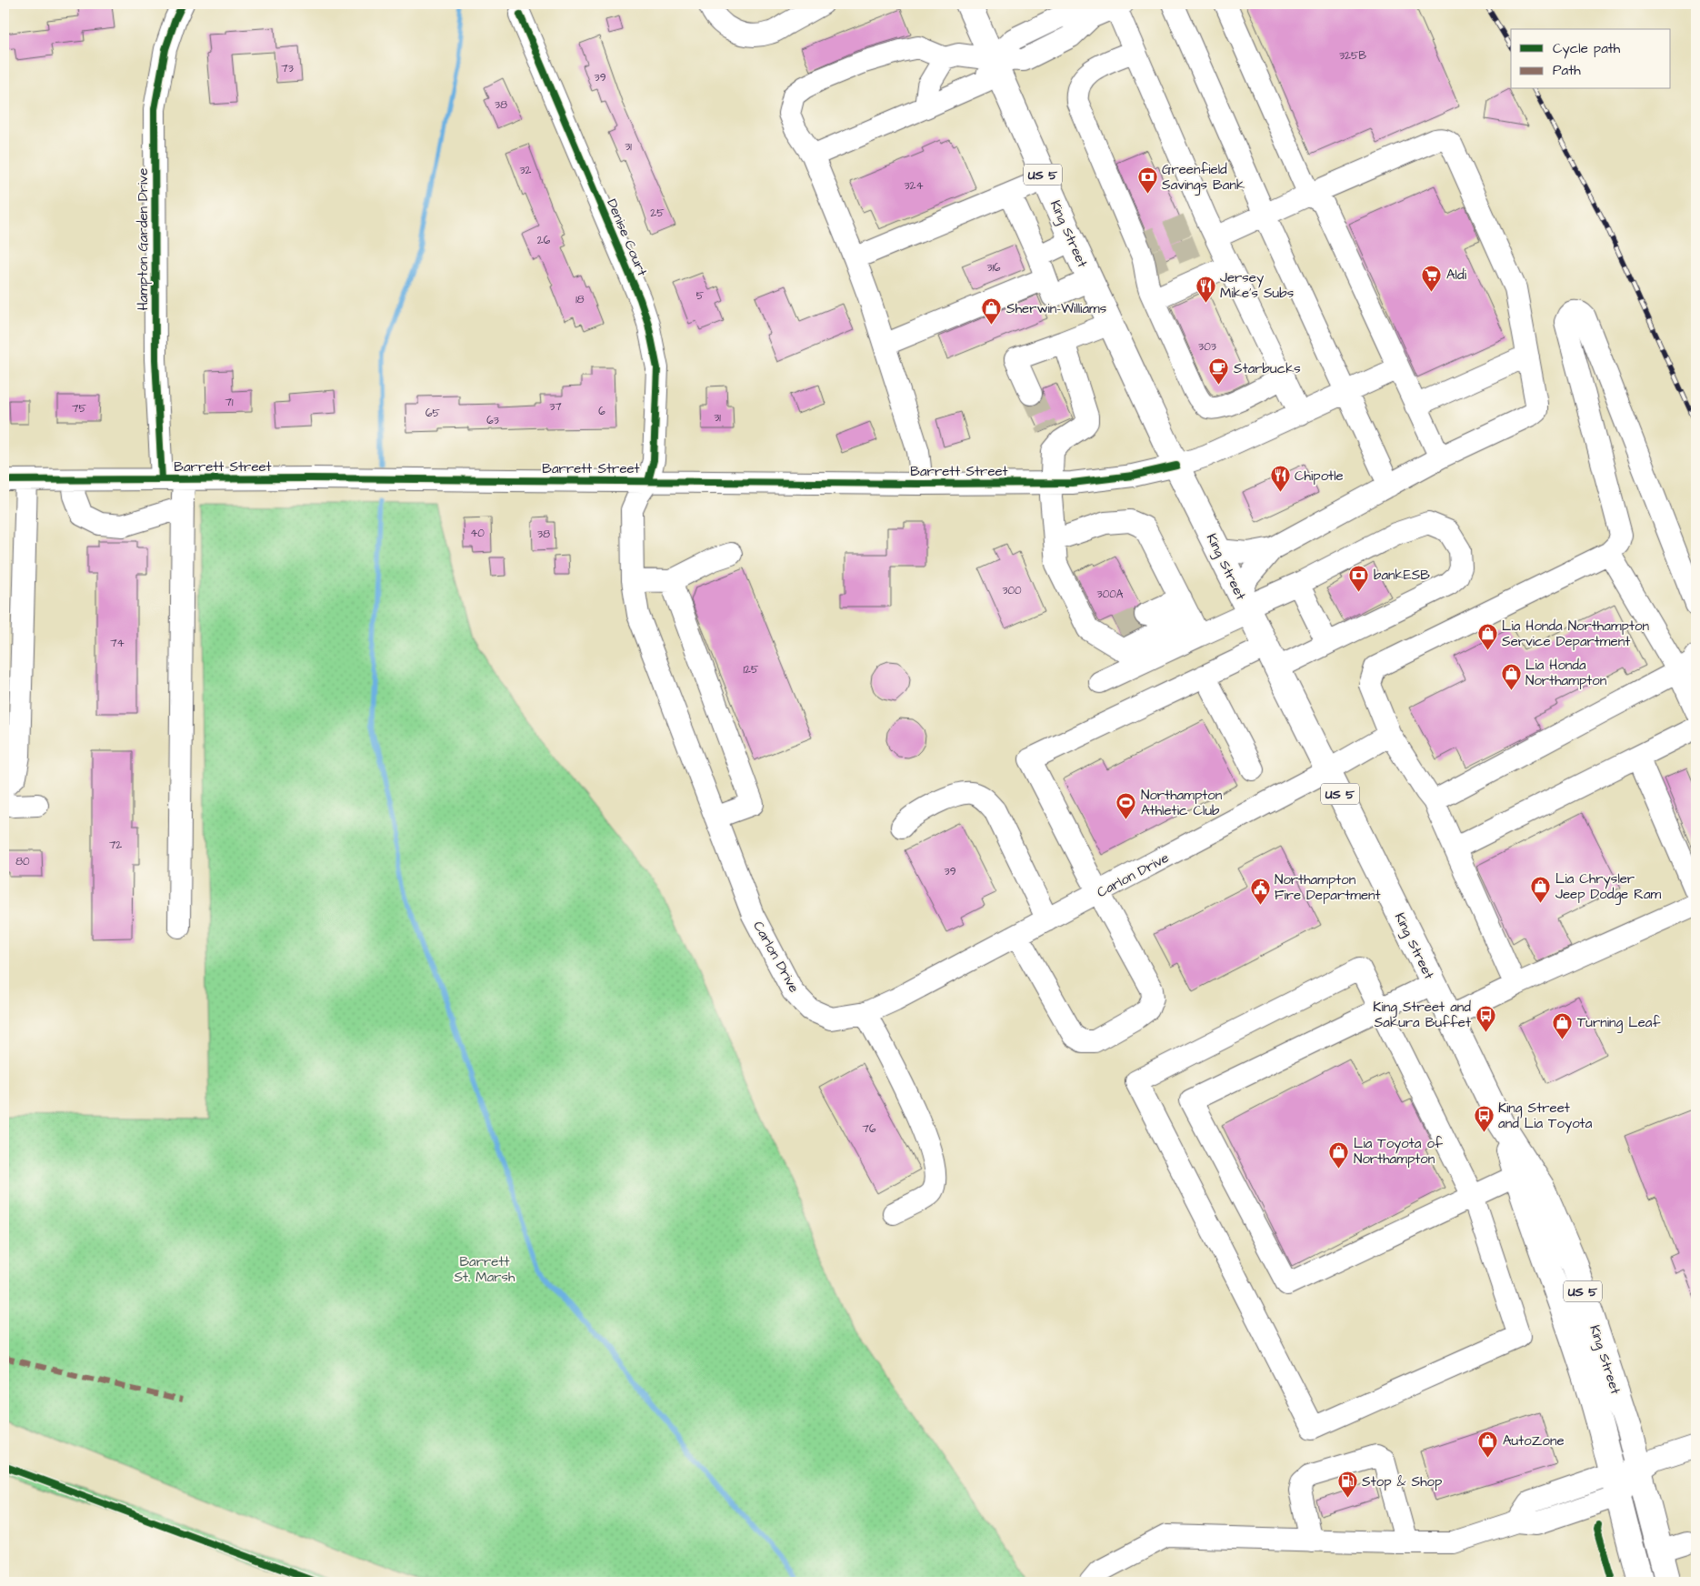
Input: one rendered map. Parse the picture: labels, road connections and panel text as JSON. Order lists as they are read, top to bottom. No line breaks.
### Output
{"streets":{"main road":["US 5","King Street"],"street":["Denise Court","Hampton Garden Drive","Barrett Street","Carlon Drive"]},"crossings":[["King Street","Barrett Street"],["King Street","Carlon Drive"],["Denise Court","Barrett Street"],["Denise Court","Carlon Drive"],["Hampton Garden Drive","Barrett Street"],["Barrett Street","Carlon Drive"]],"parks":["Barrett St. Marsh"],"places":{"bank":["Greenfield Savings Bank","bankESB"],"supermarket":["Aldi"],"restaurant":["Jersey Mike's Subs","Chipotle"],"shop":["Sherwin-Williams","Lia Honda Northampton Service Department","Lia Honda Northampton","Lia Chrysler Jeep Dodge Ram","Turning Leaf","Lia Toyota of Northampton","AutoZone"],"cafe":["Starbucks"],"sports":["Northampton Athletic Club"],"public building":["Northampton Fire Department"],"bus stop":["King Street and Sakura Buffet","King Street and Lia Toyota"],"fuel station":["Stop & Shop"]},"house_numbers":["325B","73","39","38","31","32","324","25","26","316","5","18","303","71","37","75","6","65","31","63","40","38","300","300A","74","125","72","80","39","76"],"legend":["Cycle path","Path"]}
